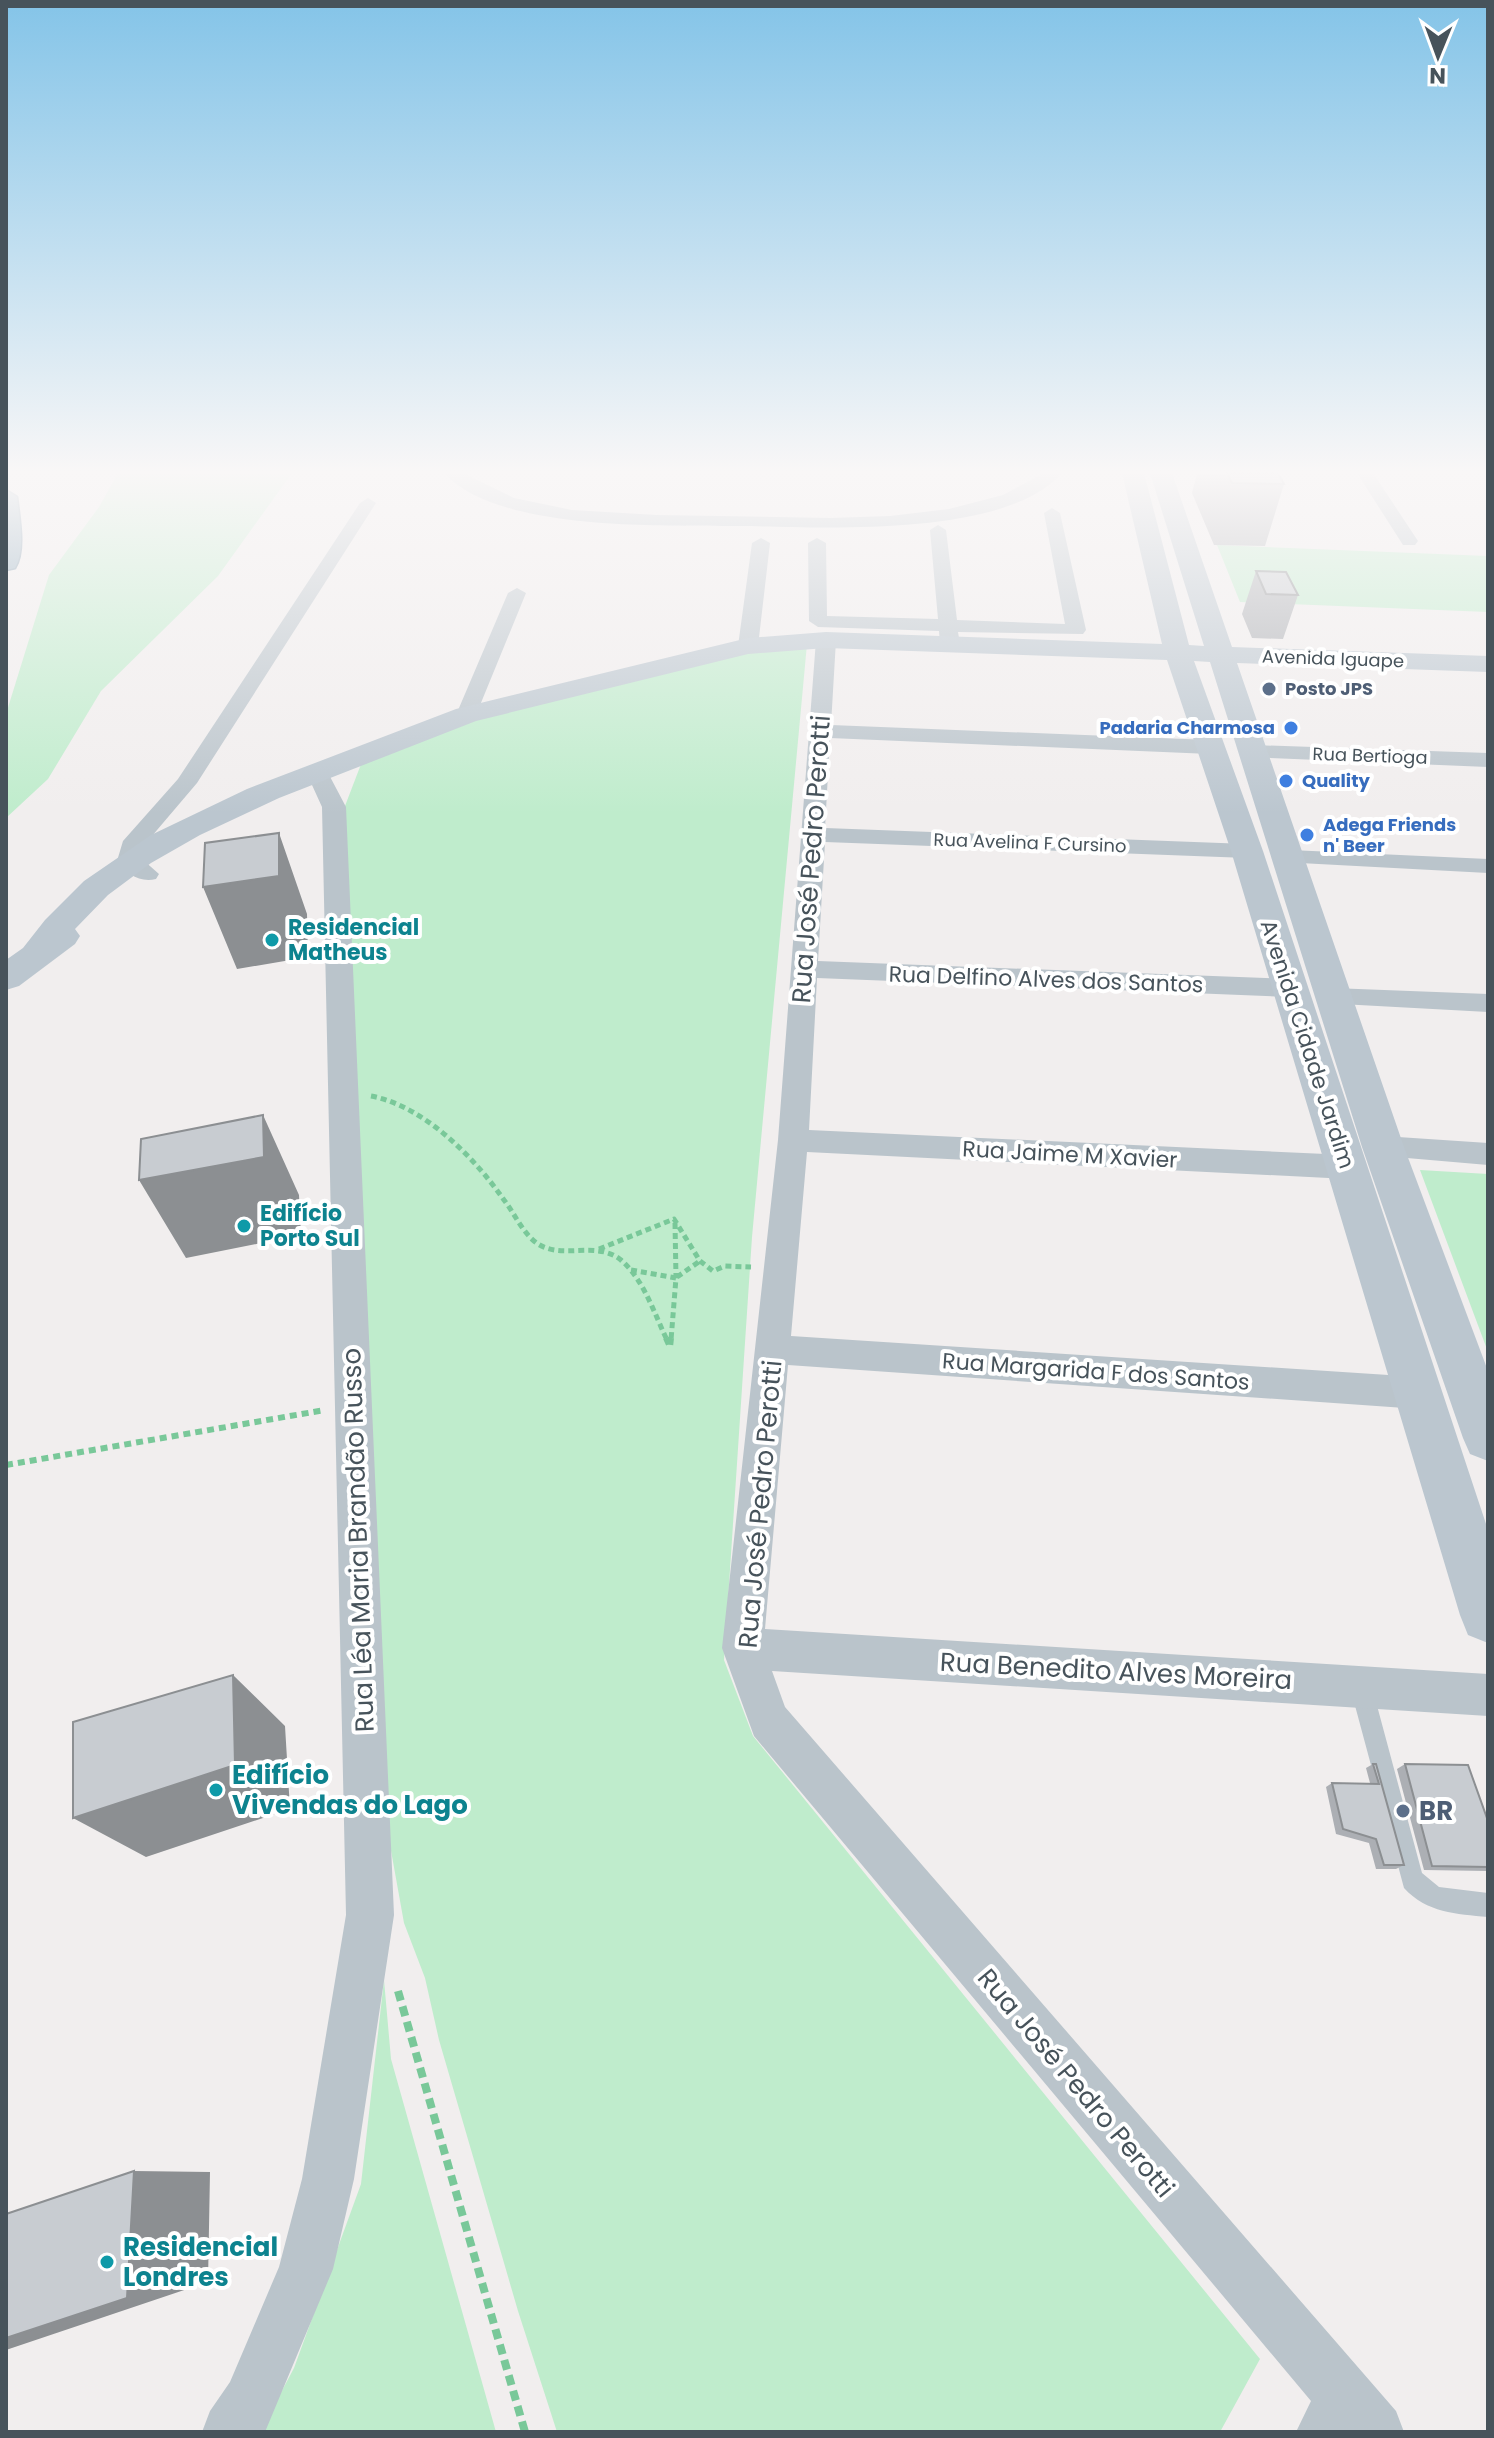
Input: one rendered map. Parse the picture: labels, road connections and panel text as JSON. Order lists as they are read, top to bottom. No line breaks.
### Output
{"streets":{"main road":["Avenida Iguape","Avenida Cidade Jardim"],"street":["Rua Bertioga","Rua Avelina F Cursino","Rua José Pedro Perotti","Rua Delfino Alves dos Santos","Rua Jaime M Xavier","Rua Margarida F dos Santos","Rua Léa Maria Brandão Russo","Rua Benedito Alves Moreira"]},"crossings":[["Avenida Iguape","Rua José Pedro Perotti"],["Avenida Iguape","Avenida Cidade Jardim"],["Avenida Iguape","Rua Léa Maria Brandão Russo"],["Rua Bertioga","Avenida Cidade Jardim"],["Rua Avelina F Cursino","Rua José Pedro Perotti"],["Rua Avelina F Cursino","Avenida Cidade Jardim"],["Rua José Pedro Perotti","Rua Delfino Alves dos Santos"],["Rua José Pedro Perotti","Rua Jaime M Xavier"],["Rua José Pedro Perotti","Rua Margarida F dos Santos"],["Rua José Pedro Perotti","Rua Benedito Alves Moreira"],["Rua Delfino Alves dos Santos","Avenida Cidade Jardim"],["Avenida Cidade Jardim","Rua Jaime M Xavier"],["Avenida Cidade Jardim","Rua Margarida F dos Santos"]],"places":["Posto JPS","Padaria Charmosa","Quality","Adega Friends n' Beer","Residencial Matheus","Edifício Porto Sul","Edifício Vivendas do Lago","BR","Residencial Londres"],"north":"bottom"}
